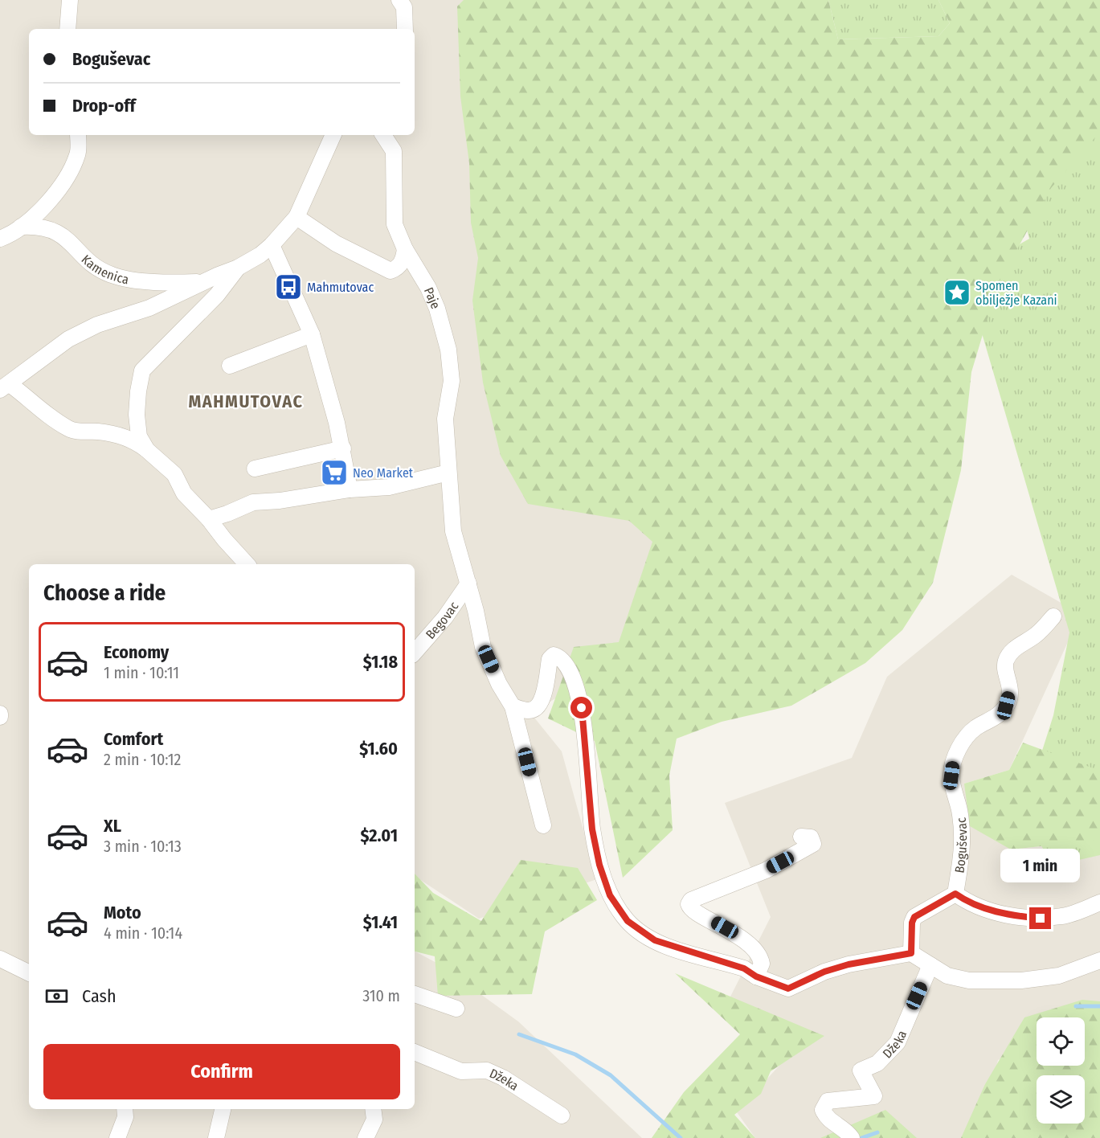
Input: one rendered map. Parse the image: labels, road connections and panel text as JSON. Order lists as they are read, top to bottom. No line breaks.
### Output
{"streets":{"street":["Kamenica","Paje","Begovac","Boguševac","Džeka"]},"crossings":[["Paje","Begovac"]],"districts":["MAHMUTOVAC"],"places":{"bus stop":["Mahmutovac"],"place":["Spomen obilježje Kazani"],"supermarket":["Neo Market"]},"page":{"banner":["Boguševac","Drop-off"],"heading":"Choose a ride","list":[{"name":"Economy","note":"1 min · 10:11","value":"$1.18"},{"name":"Comfort","note":"2 min · 10:12","value":"$1.60"},{"name":"XL","note":"3 min · 10:13","value":"$2.01"},{"name":"Moto","note":"4 min · 10:14","value":"$1.41"}],"bubble":"1 min","pay":["Cash","310 m"],"buttons":"Confirm"}}
